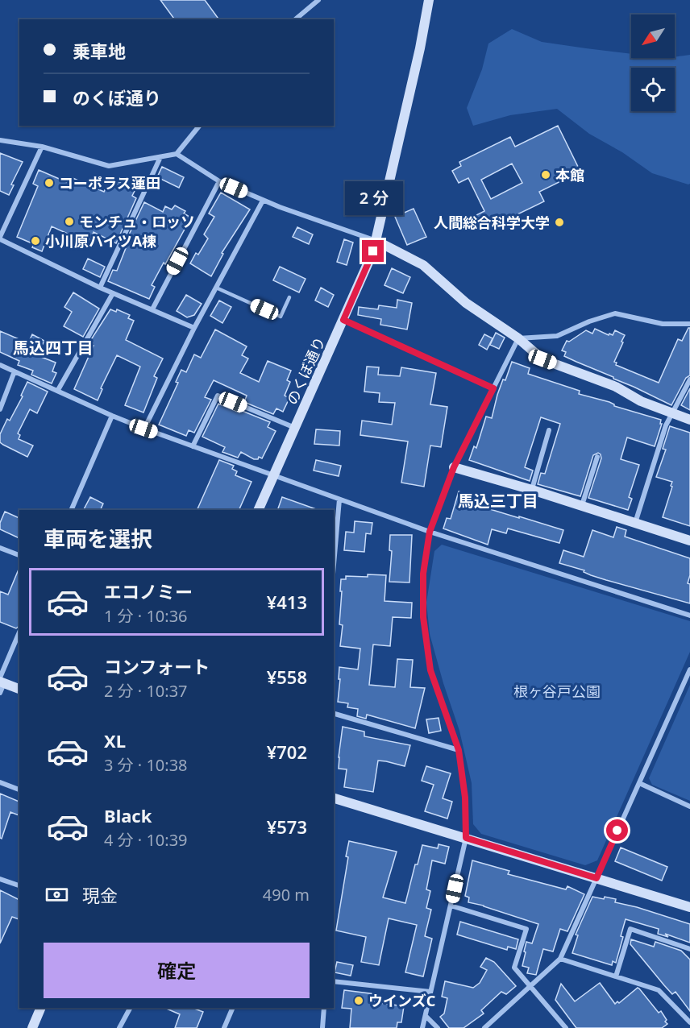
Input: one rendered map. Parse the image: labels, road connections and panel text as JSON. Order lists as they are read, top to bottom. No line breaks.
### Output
{"streets":{"street":["のくぼ通り"]},"districts":["馬込四丁目","馬込三丁目"],"parks":["根ヶ谷戸公園"],"places":["本館","コーポラス蓮田","モンチュ・ロッソ","人間総合科学大学","小川原ハイツA棟","ウインズC"],"north":"bottom left","page":{"banner":["乗車地","のくぼ通り"],"bubble":"2 分","heading":"車両を選択","list":[{"name":"エコノミー","note":"1 分 · 10:36","value":"¥413"},{"name":"コンフォート","note":"2 分 · 10:37","value":"¥558"},{"name":"XL","note":"3 分 · 10:38","value":"¥702"},{"name":"Black","note":"4 分 · 10:39","value":"¥573"}],"pay":["現金","490 m"],"buttons":"確定"}}
